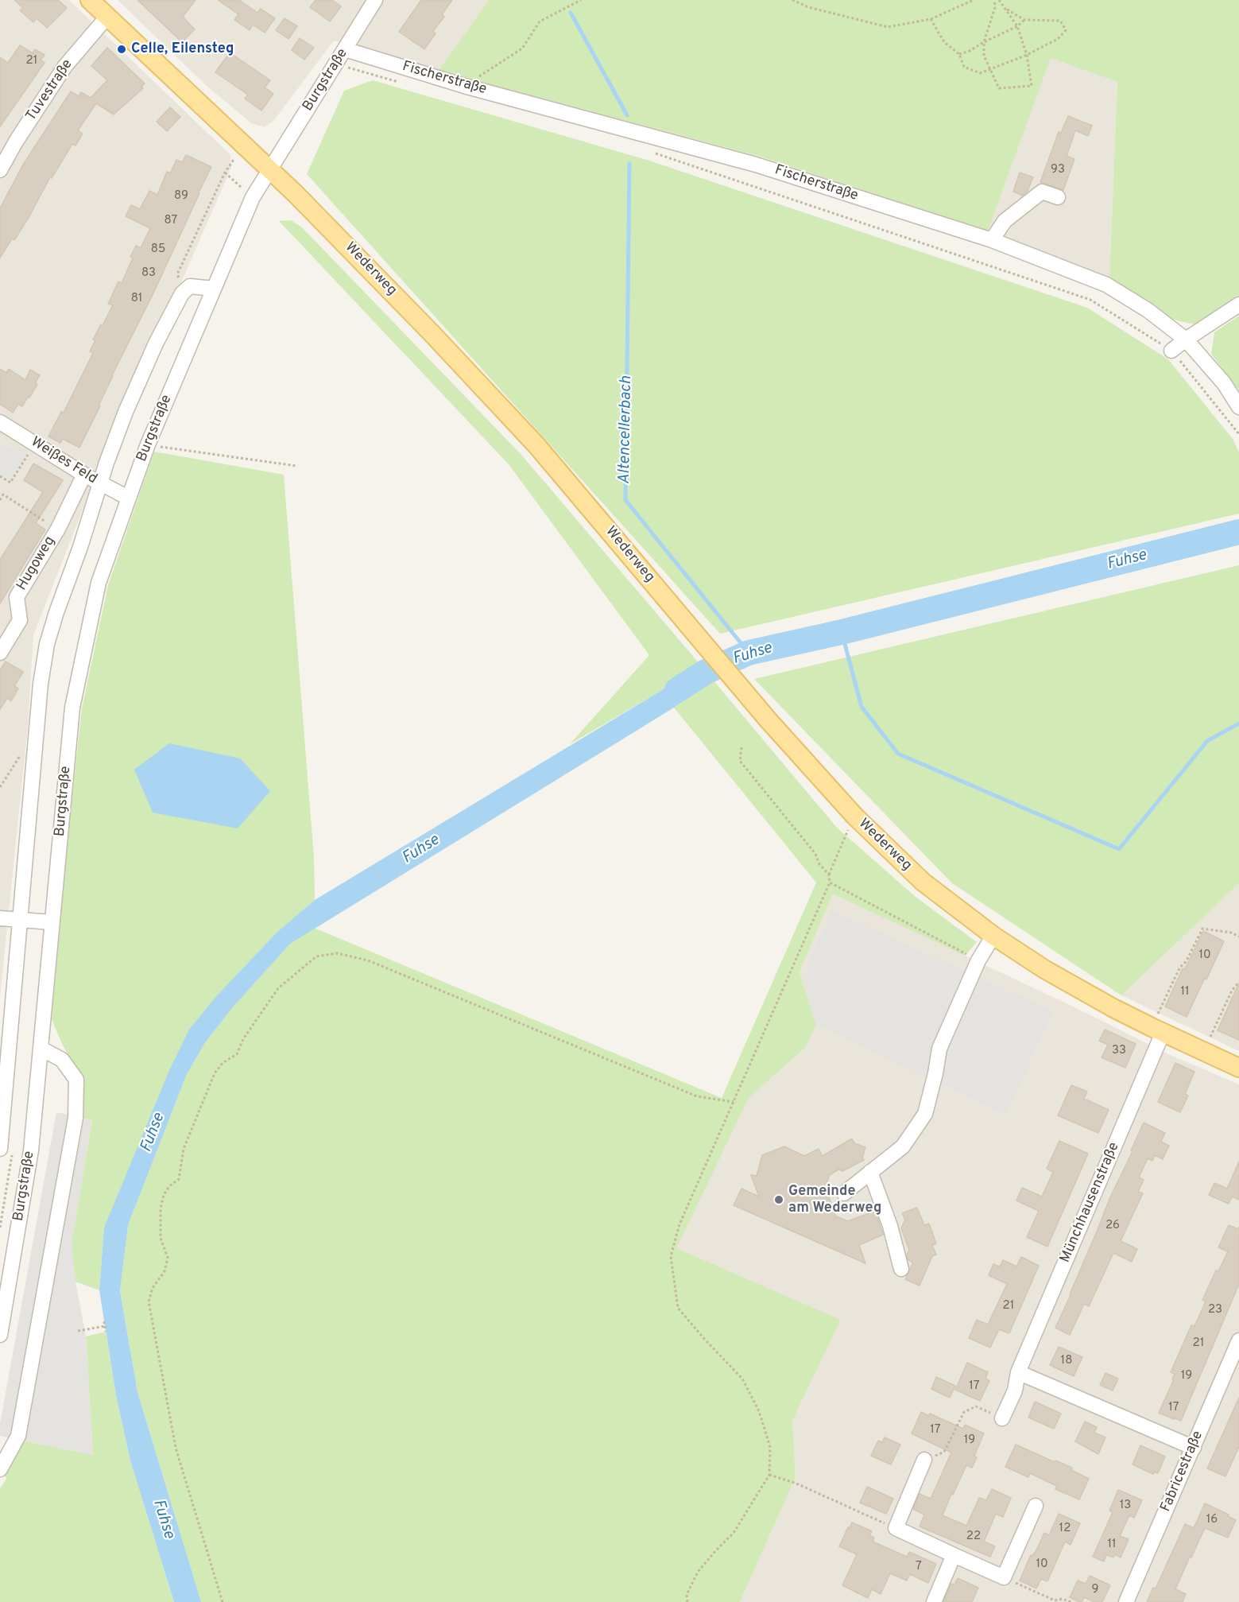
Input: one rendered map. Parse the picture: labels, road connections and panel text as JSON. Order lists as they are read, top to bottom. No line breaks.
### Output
{"streets":{"main road":["Wederweg"],"street":["Fischerstraße","Burgstraße","Tuvestraße","Weißes Feld","Hugoweg","Münchhausenstraße","Fabricestraße"]},"crossings":[["Fischerstraße","Burgstraße"],["Burgstraße","Wederweg"],["Burgstraße","Weißes Feld"],["Tuvestraße","Wederweg"],["Wederweg","Münchhausenstraße"],["Weißes Feld","Hugoweg"]],"water":["Altencellerbach","Fuhse"],"places":["Celle, Eilensteg","Gemeinde am Wederweg"],"house_numbers":["21","93","89","87","85","83","81","10","11","33","26","21","23","21","18","19","17","17","17","19","13","16","12","22","11","10","7","9"]}
